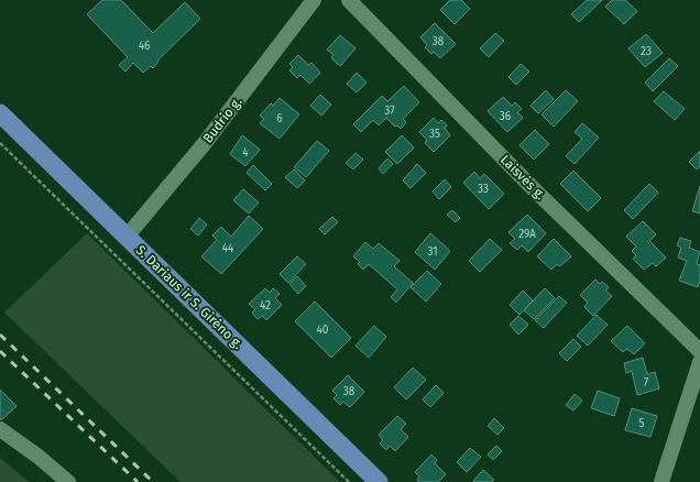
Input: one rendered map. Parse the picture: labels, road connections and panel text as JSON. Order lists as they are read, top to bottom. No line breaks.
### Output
{"streets":{"main road":["S. Dariaus ir S. Girėno g."],"street":["Budrio g.","Laisvės g."]},"crossings":[["Budrio g.","S. Dariaus ir S. Girėno g."]],"house_numbers":["38","46","23","37","36","6","35","4","33","29A","44","31","42","40","7","38","5"]}
